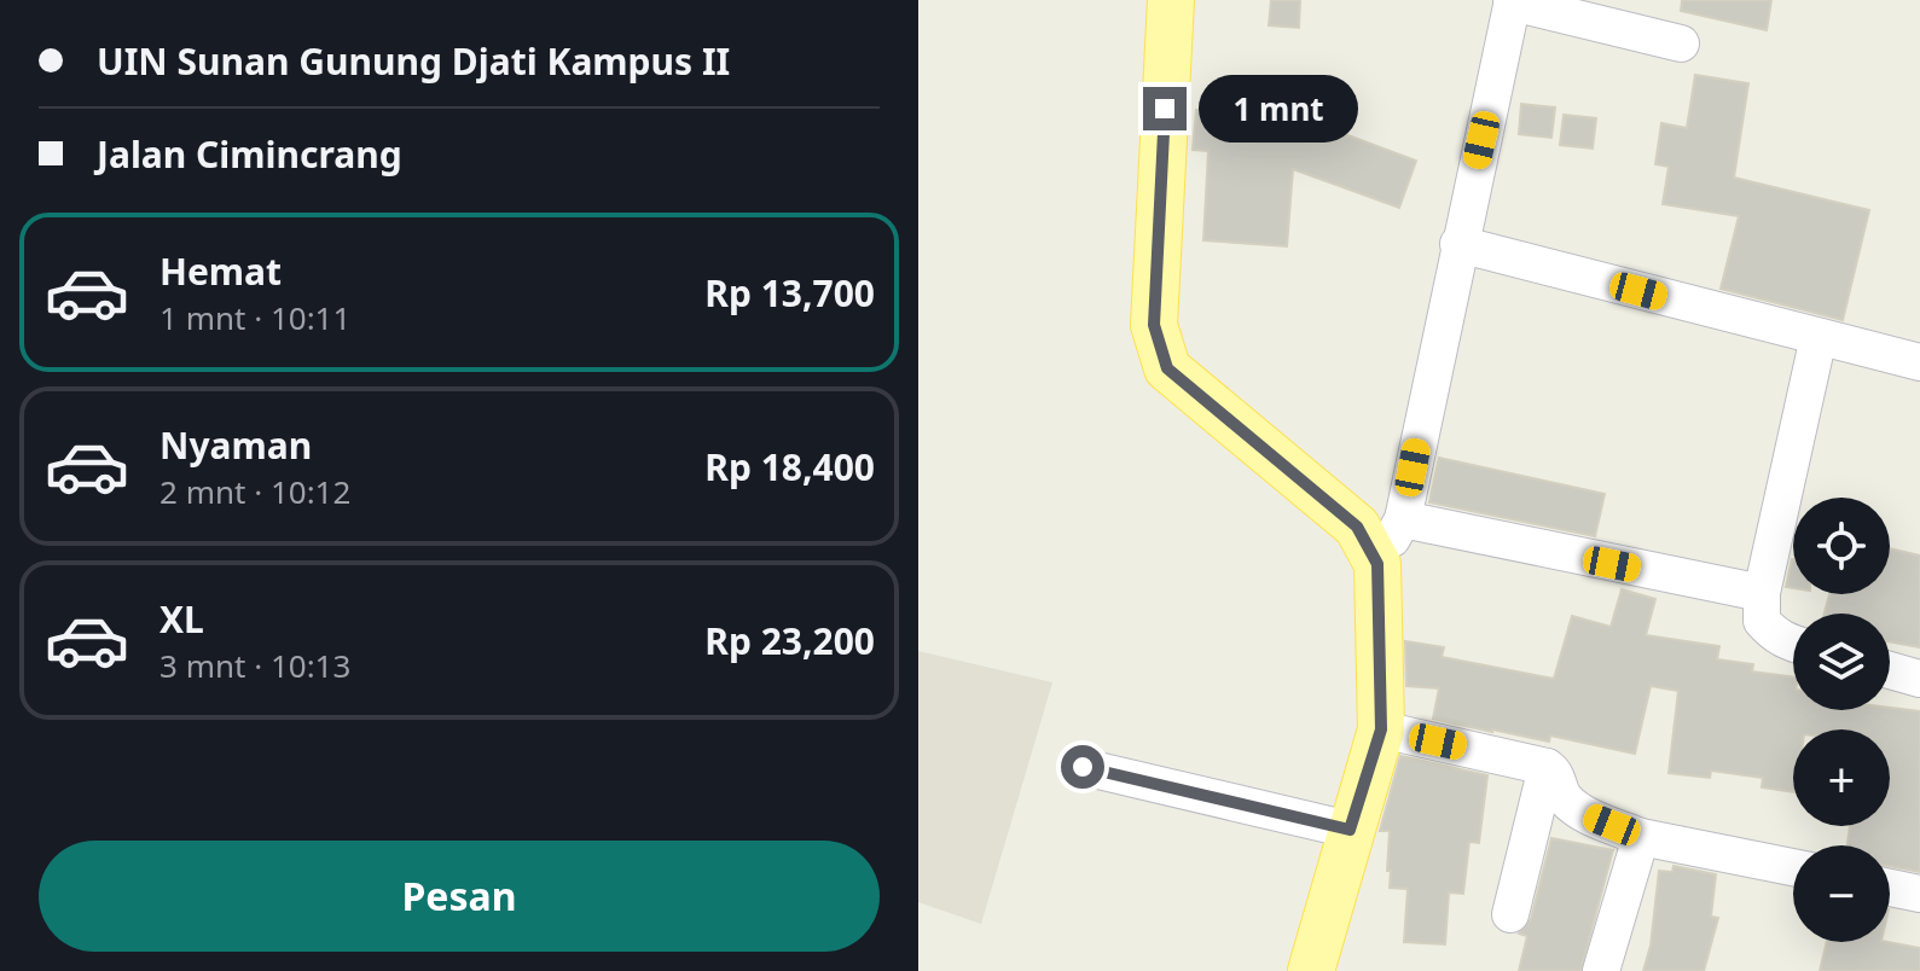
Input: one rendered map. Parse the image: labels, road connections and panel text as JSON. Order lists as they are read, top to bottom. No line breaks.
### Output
{"page":{"banner":["UIN Sunan Gunung Djati Kampus II","Jalan Cimincrang"],"bubble":"1 mnt","list":[{"name":"Hemat","note":"1 mnt · 10:11","value":"Rp 13,700"},{"name":"Nyaman","note":"2 mnt · 10:12","value":"Rp 18,400"},{"name":"XL","note":"3 mnt · 10:13","value":"Rp 23,200"}],"map_buttons":["+","−"],"buttons":"Pesan"}}
